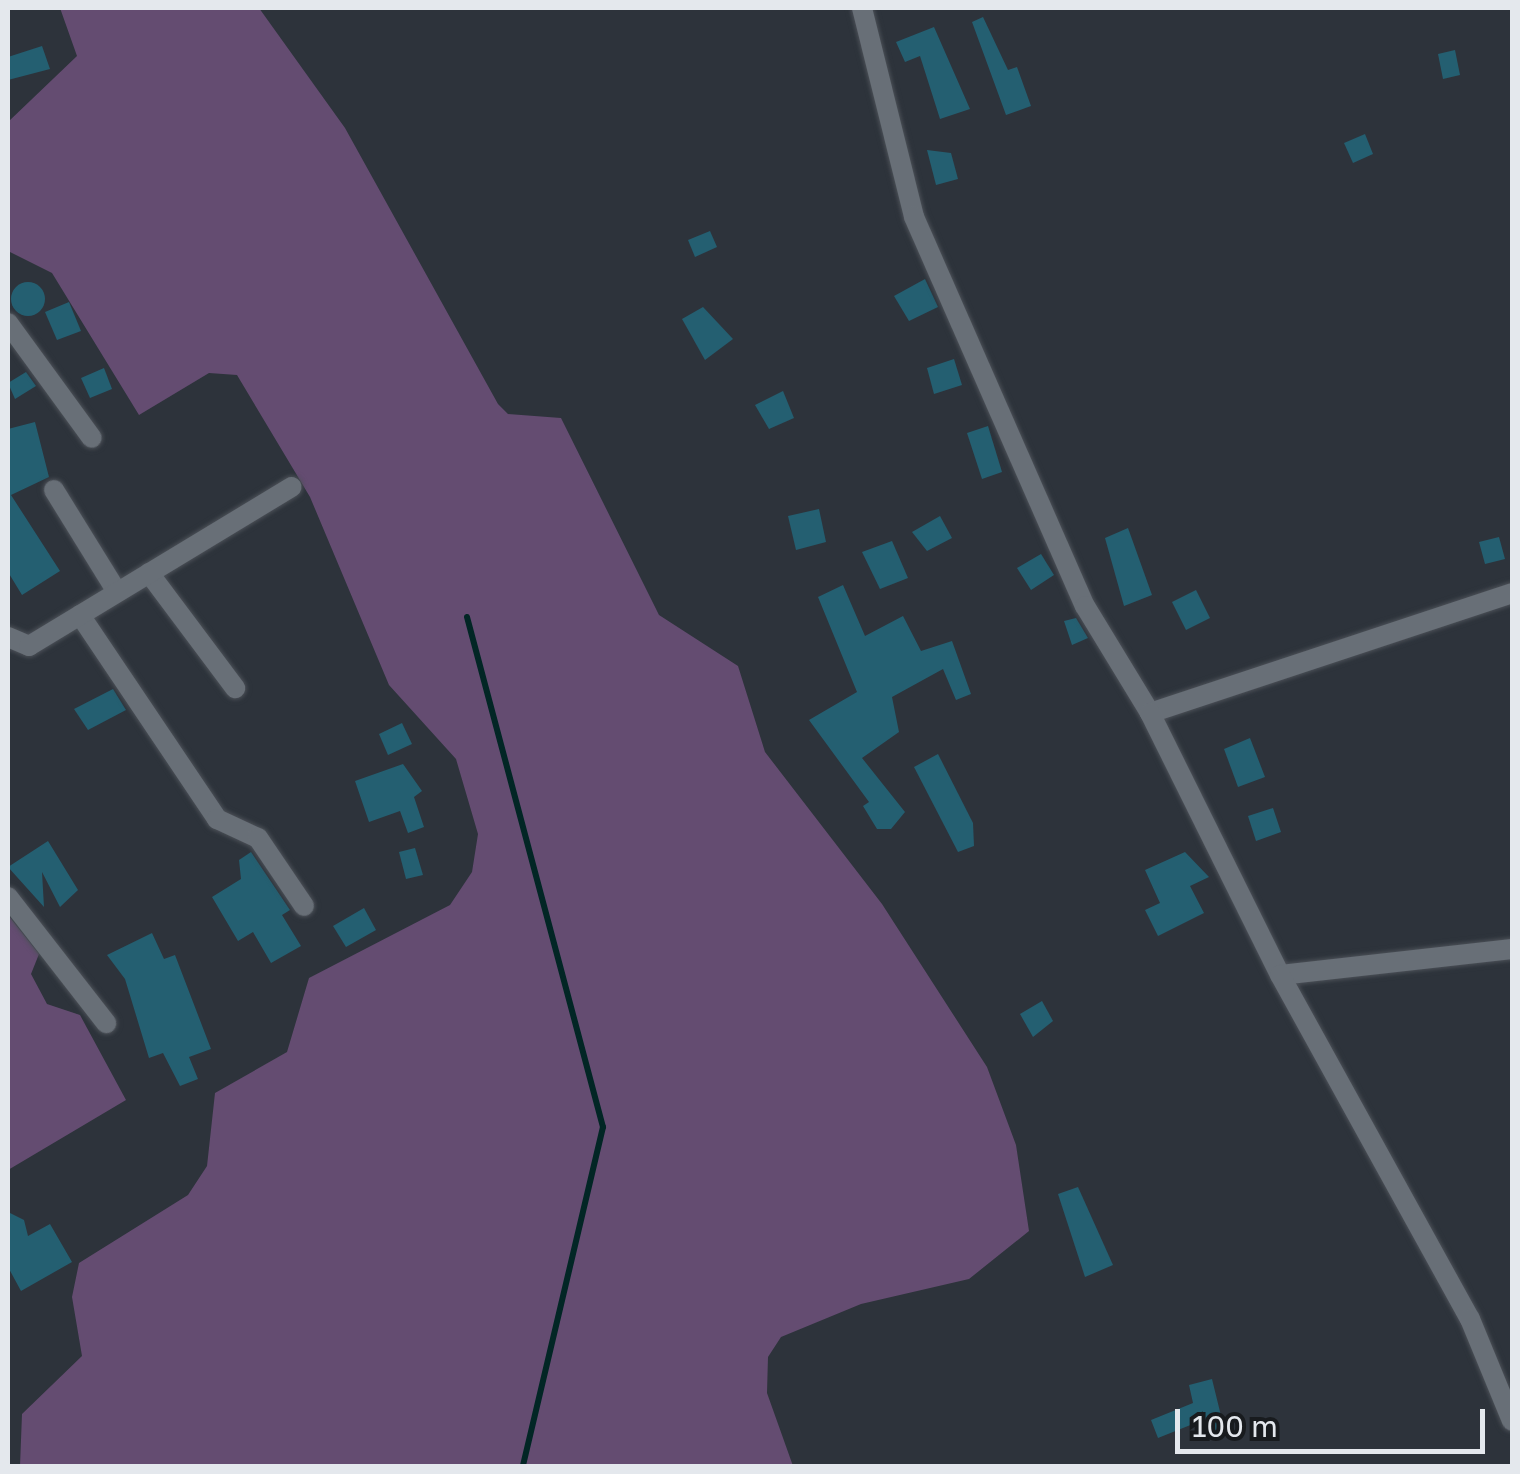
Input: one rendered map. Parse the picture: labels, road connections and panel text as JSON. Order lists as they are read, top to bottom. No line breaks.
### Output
{"scale_bar":"100 m"}
